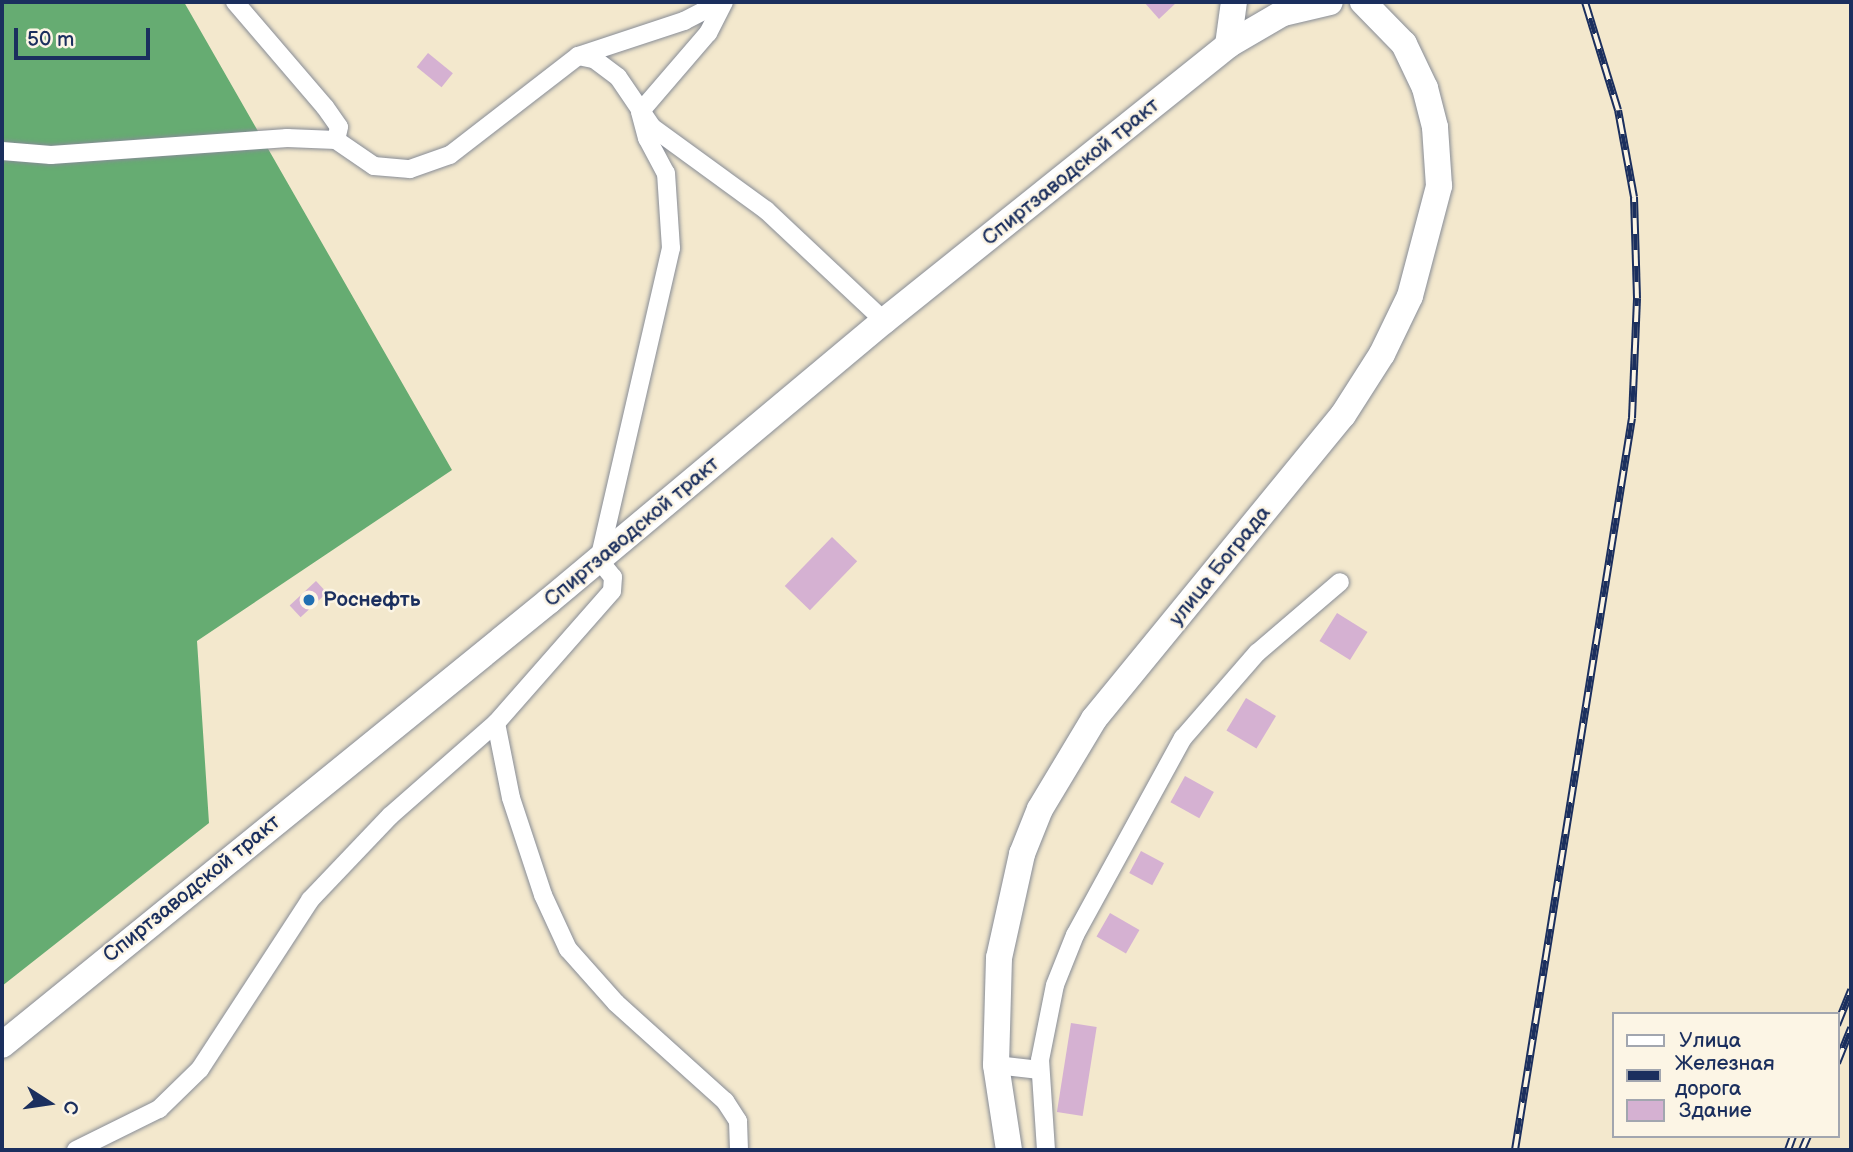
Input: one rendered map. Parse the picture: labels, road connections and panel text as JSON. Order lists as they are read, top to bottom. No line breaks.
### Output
{"streets":{"main road":["Спиртзаводской тракт","улица Бограда"]},"places":["Роснефть"],"legend":["Улица","Железная дорога","Здание"],"scale_bar":"50 m","north":"right"}
